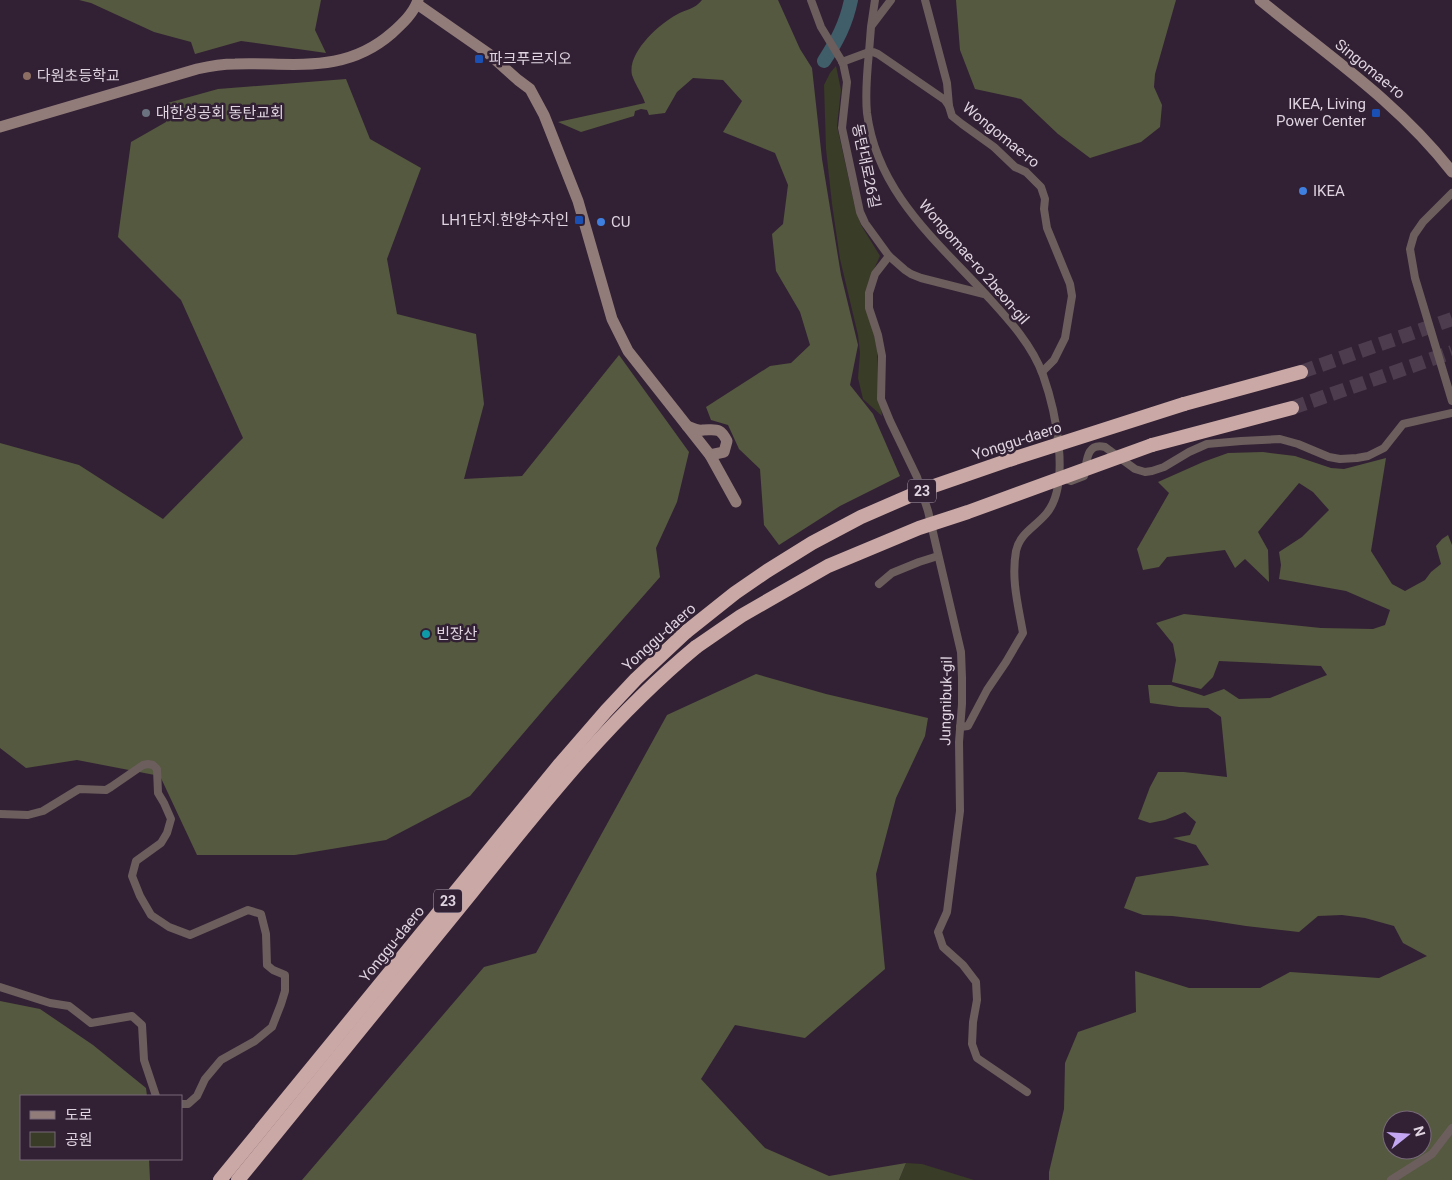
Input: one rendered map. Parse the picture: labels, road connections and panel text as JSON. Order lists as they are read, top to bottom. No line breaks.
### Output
{"streets":{"highway":["Yonggu-daero","23"],"street":["Singomae-ro","Wongomae-ro","동탄대로26길","Wongomae-ro 2beon-gil","Jungnibuk-gil"]},"crossings":[["Wongomae-ro","Wongomae-ro 2beon-gil"],["동탄대로26길","Wongomae-ro 2beon-gil"],["동탄대로26길","Jungnibuk-gil"]],"places":{"transit":["파크푸르지오","IKEA, Living Power Center","LH1단지.한양수자인"],"other":["다원초등학교","대한성공회 동탄교회","IKEA","CU","빈장산"]},"legend":["도로","공원"],"north":"right"}
